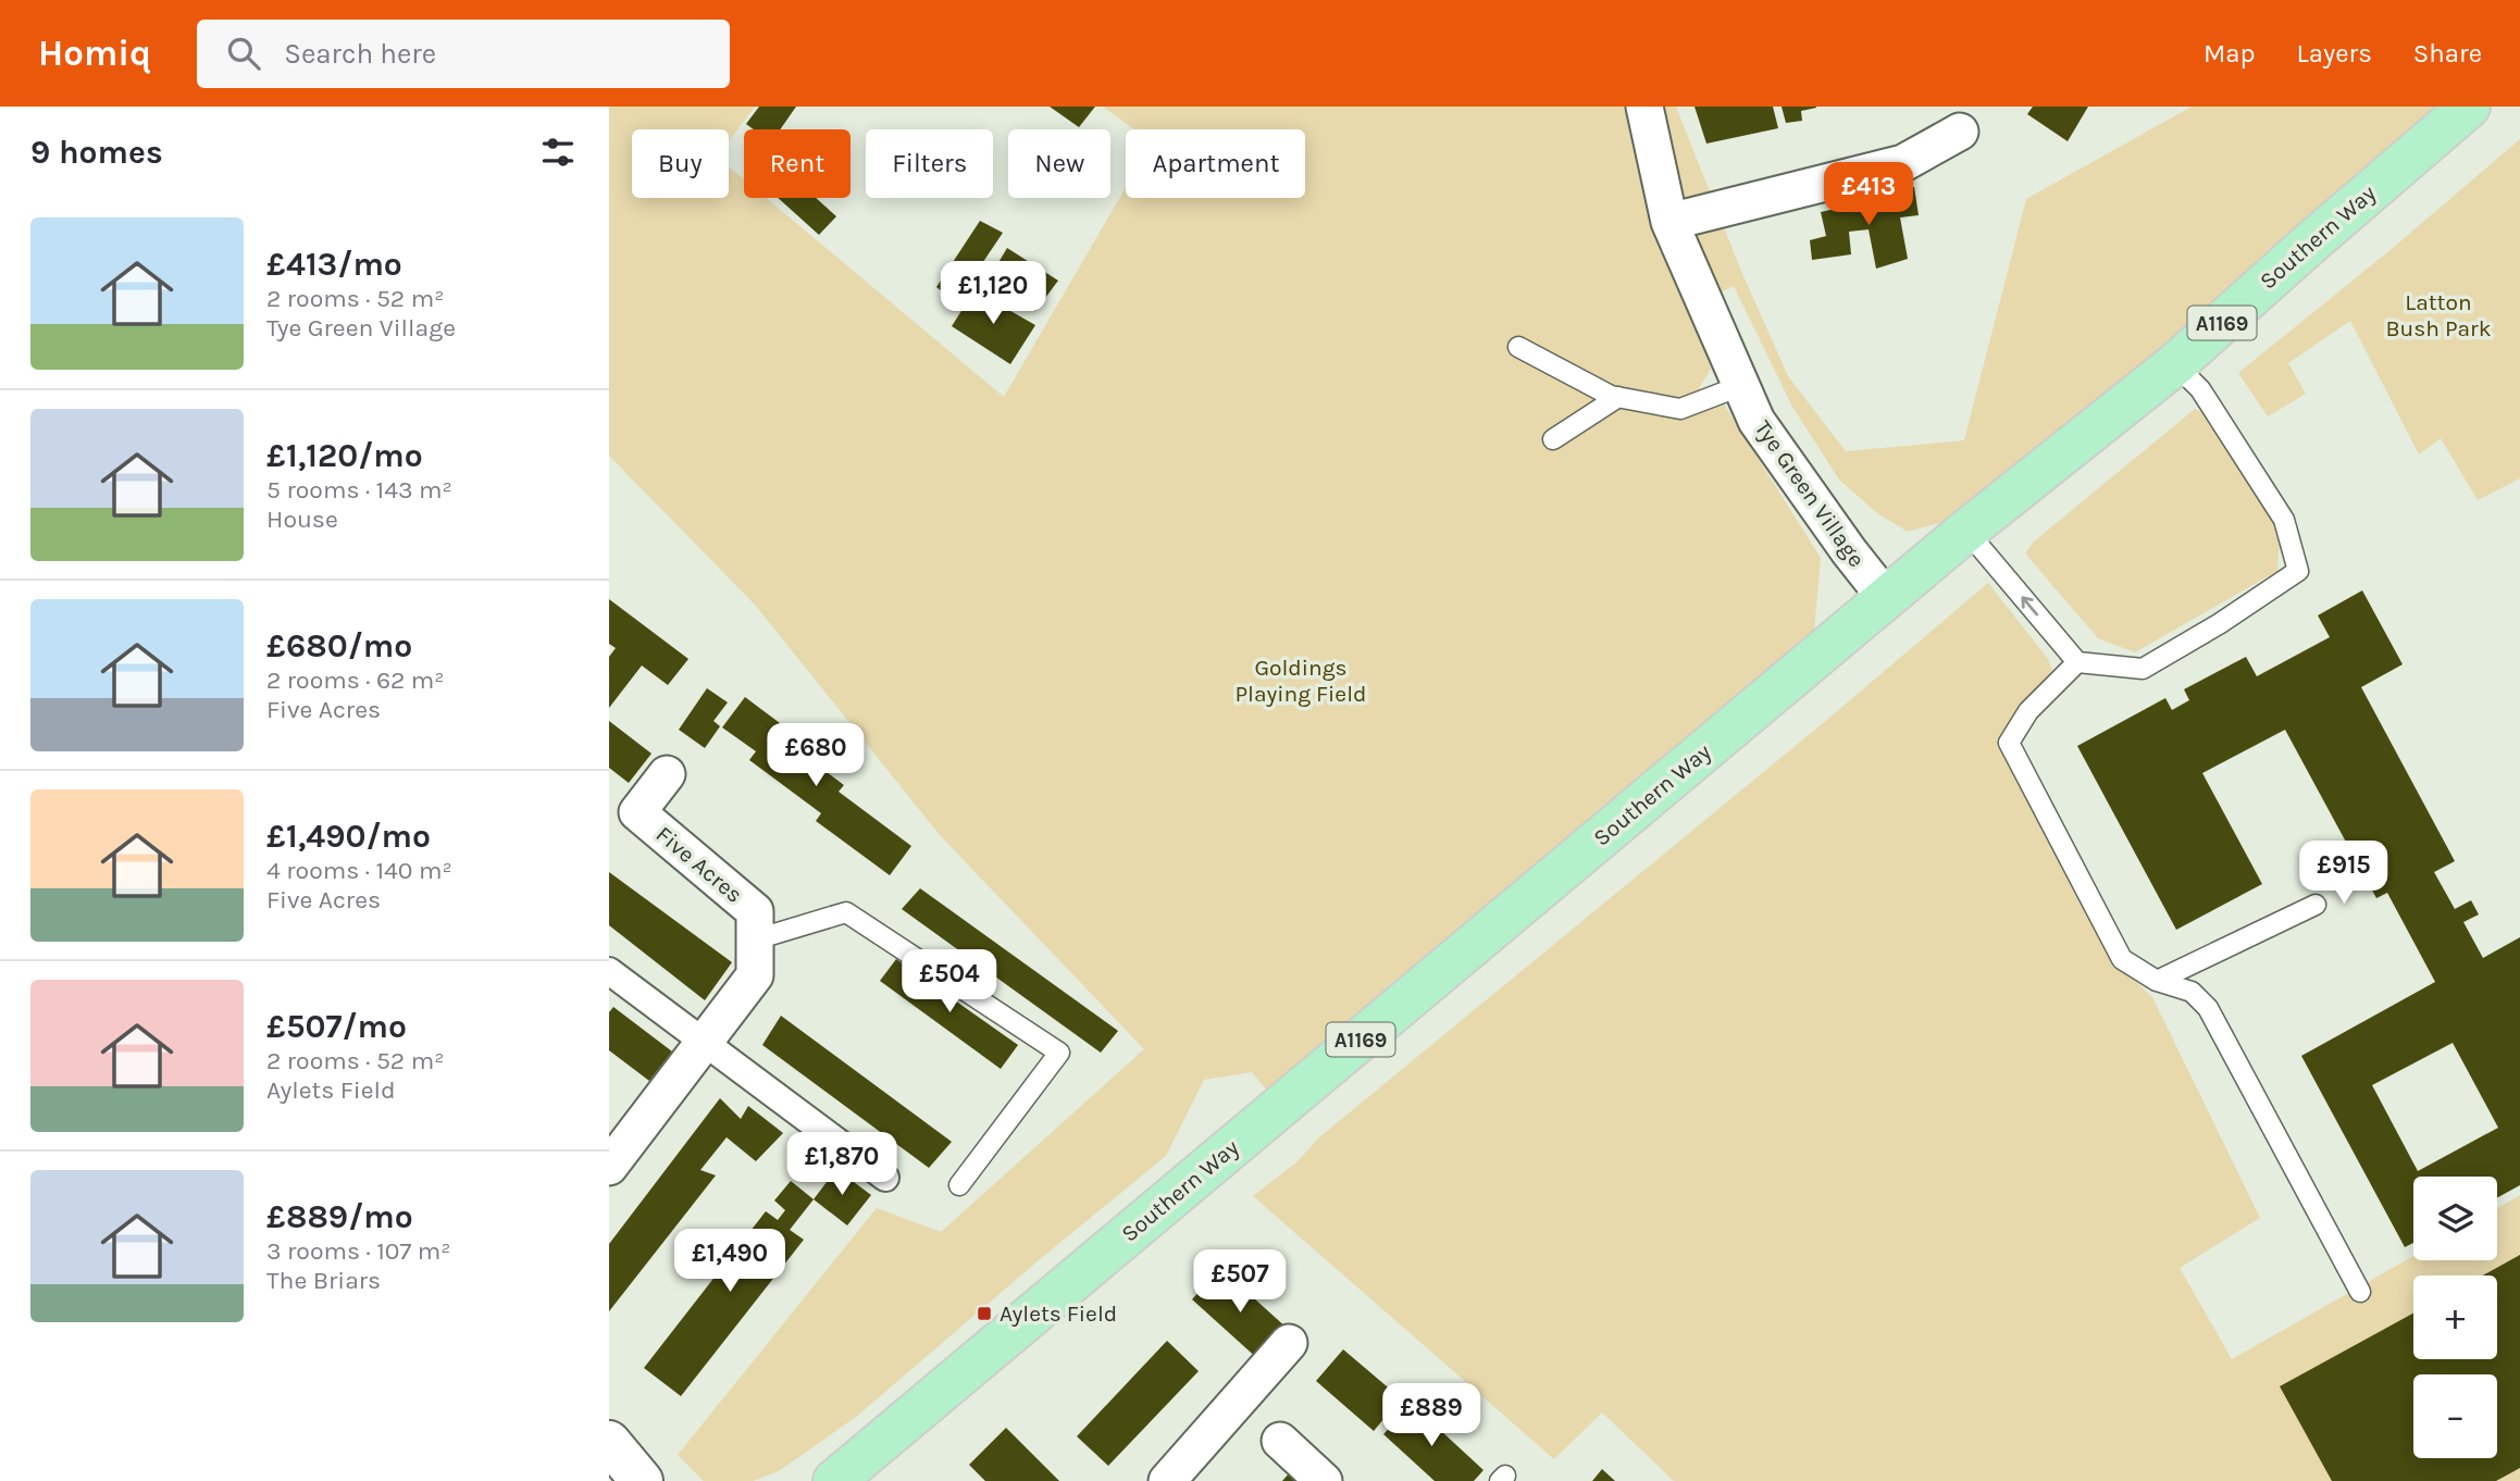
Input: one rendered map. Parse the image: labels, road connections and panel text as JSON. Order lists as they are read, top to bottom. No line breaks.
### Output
{"streets":{"main road":["Southern Way","A1169"],"street":["Tye Green Village","Five Acres"]},"crossings":[["Southern Way","Tye Green Village"]],"parks":["Latton Bush Park","Goldings Playing Field"],"places":{"transit":["Aylets Field"]},"page":{"header":"Homiq","search":"Search here","nav":["Map","Layers","Share"],"heading":"9 homes","chip":["Buy","Rent","Filters","New","Apartment"],"price":["£413","£1,120","£680","£915","£504","£1,870","£1,490","£507","£889"],"list":[{"name":"£413/mo","note":"2 rooms · 52 m² · Tye Green Village"},{"name":"£1,120/mo","note":"5 rooms · 143 m² · House"},{"name":"£680/mo","note":"2 rooms · 62 m² · Five Acres"},{"name":"£1,490/mo","note":"4 rooms · 140 m² · Five Acres"},{"name":"£507/mo","note":"2 rooms · 52 m² · Aylets Field"},{"name":"£889/mo","note":"3 rooms · 107 m² · The Briars"}],"map_buttons":["+","−"]}}
